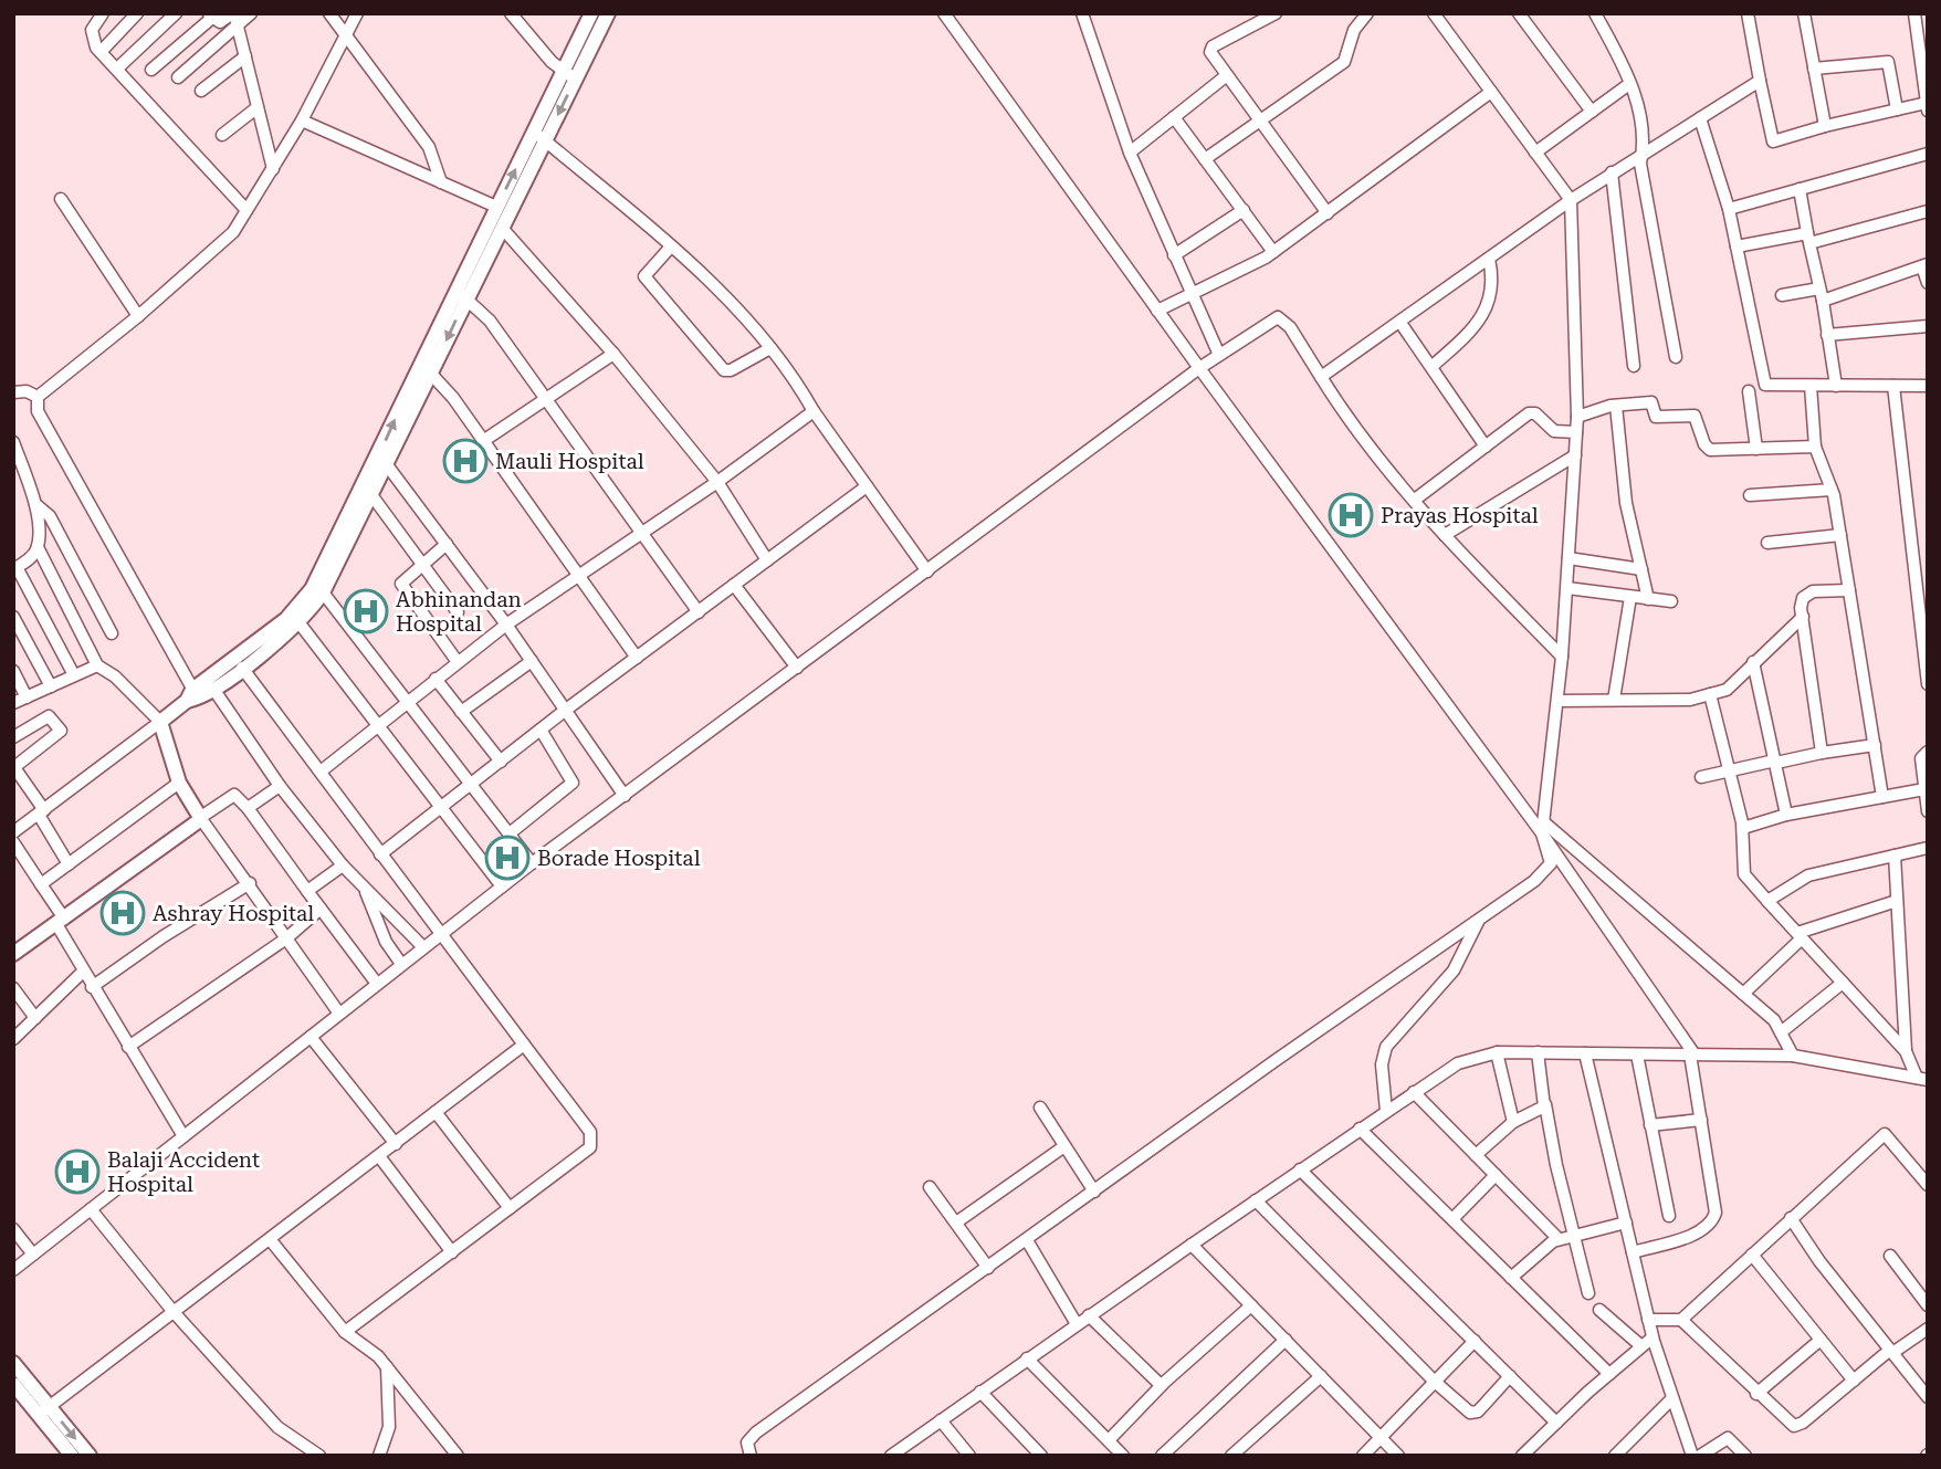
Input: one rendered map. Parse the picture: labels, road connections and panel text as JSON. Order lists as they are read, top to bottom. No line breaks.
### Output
{"places":{"hospital":["Mauli Hospital","Prayas Hospital","Abhinandan Hospital","Borade Hospital","Ashray Hospital","Balaji Accident Hospital"]}}
